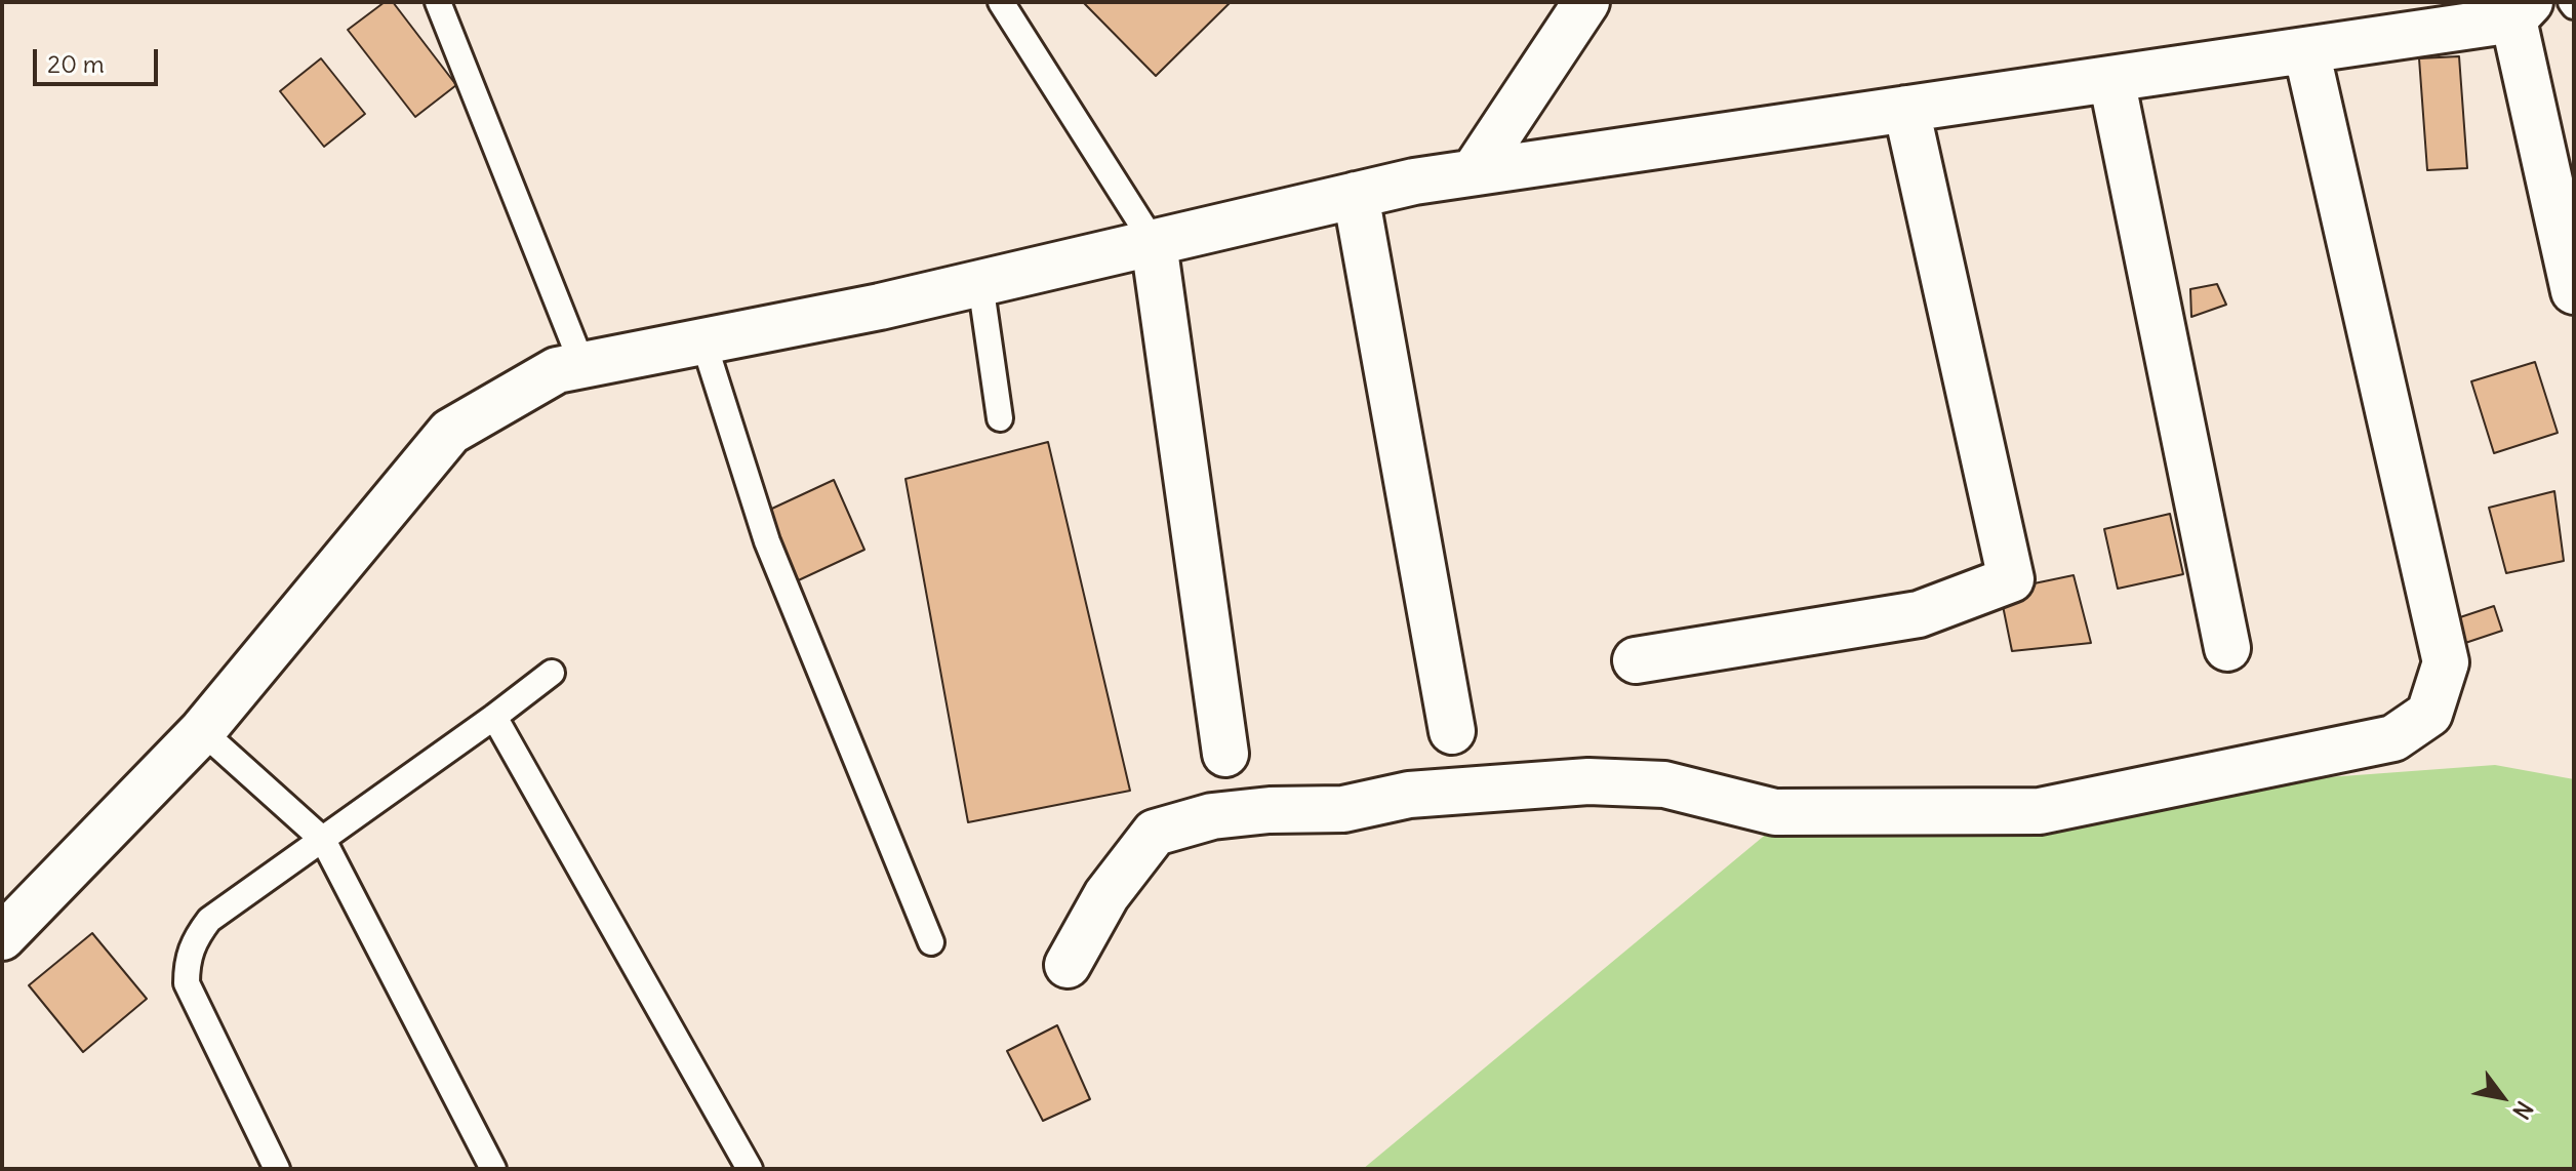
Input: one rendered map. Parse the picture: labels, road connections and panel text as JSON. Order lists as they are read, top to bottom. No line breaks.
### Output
{"scale_bar":"20 m","north":"bottom right"}
